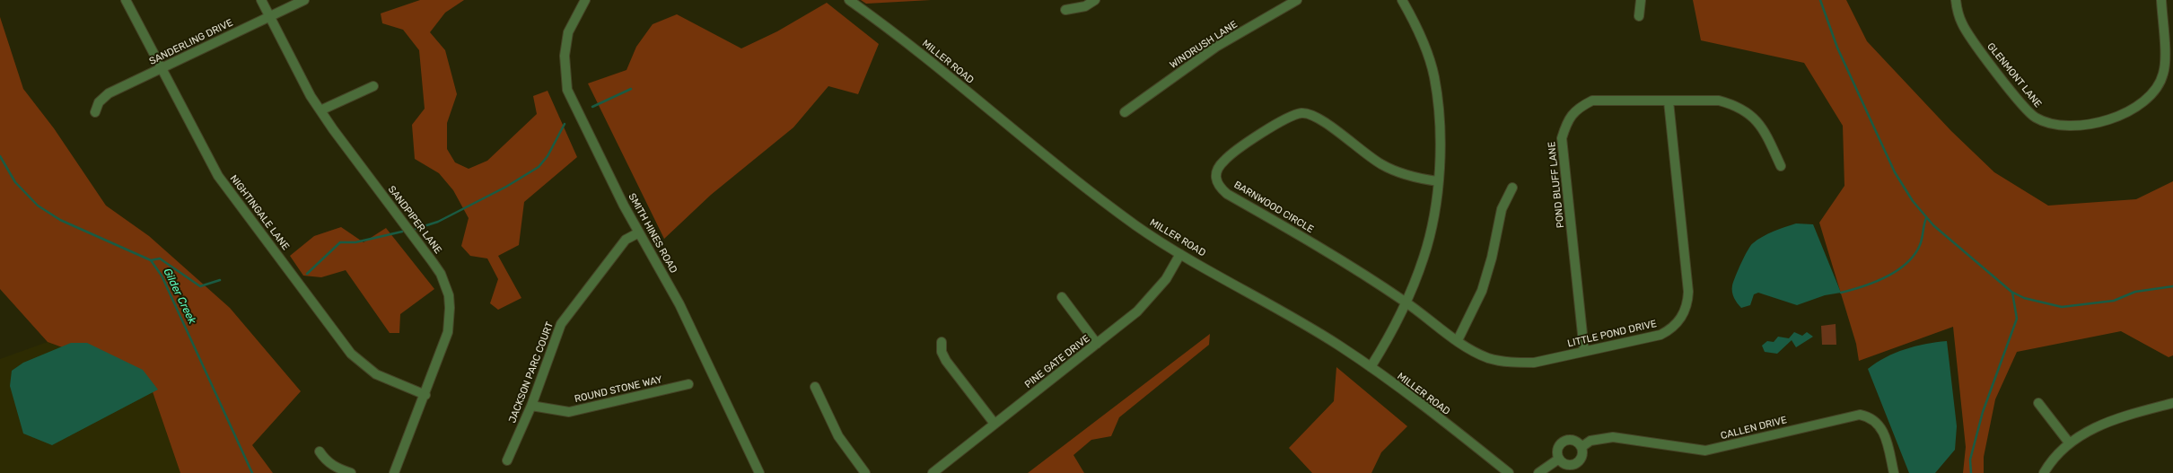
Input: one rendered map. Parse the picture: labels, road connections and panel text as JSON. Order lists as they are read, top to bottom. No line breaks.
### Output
{"streets":{"street":["SANDERLING DRIVE","WINDRUSH LANE","MILLER ROAD","GLENMONT LANE","POND BLUFF LANE","BARNWOOD CIRCLE","NIGHTINGALE LANE","SANDPIPER LANE","SMITH HINES ROAD","LITTLE POND DRIVE","PINE GATE DRIVE","JACKSON PARC COURT","ROUND STONE WAY","CALLEN DRIVE"]},"crossings":[["SANDERLING DRIVE","NIGHTINGALE LANE"],["SANDERLING DRIVE","SANDPIPER LANE"],["MILLER ROAD","PINE GATE DRIVE"],["POND BLUFF LANE","LITTLE POND DRIVE"],["BARNWOOD CIRCLE","LITTLE POND DRIVE"],["NIGHTINGALE LANE","SANDPIPER LANE"],["SMITH HINES ROAD","JACKSON PARC COURT"],["JACKSON PARC COURT","ROUND STONE WAY"]],"water":["Gilder Creek"]}
